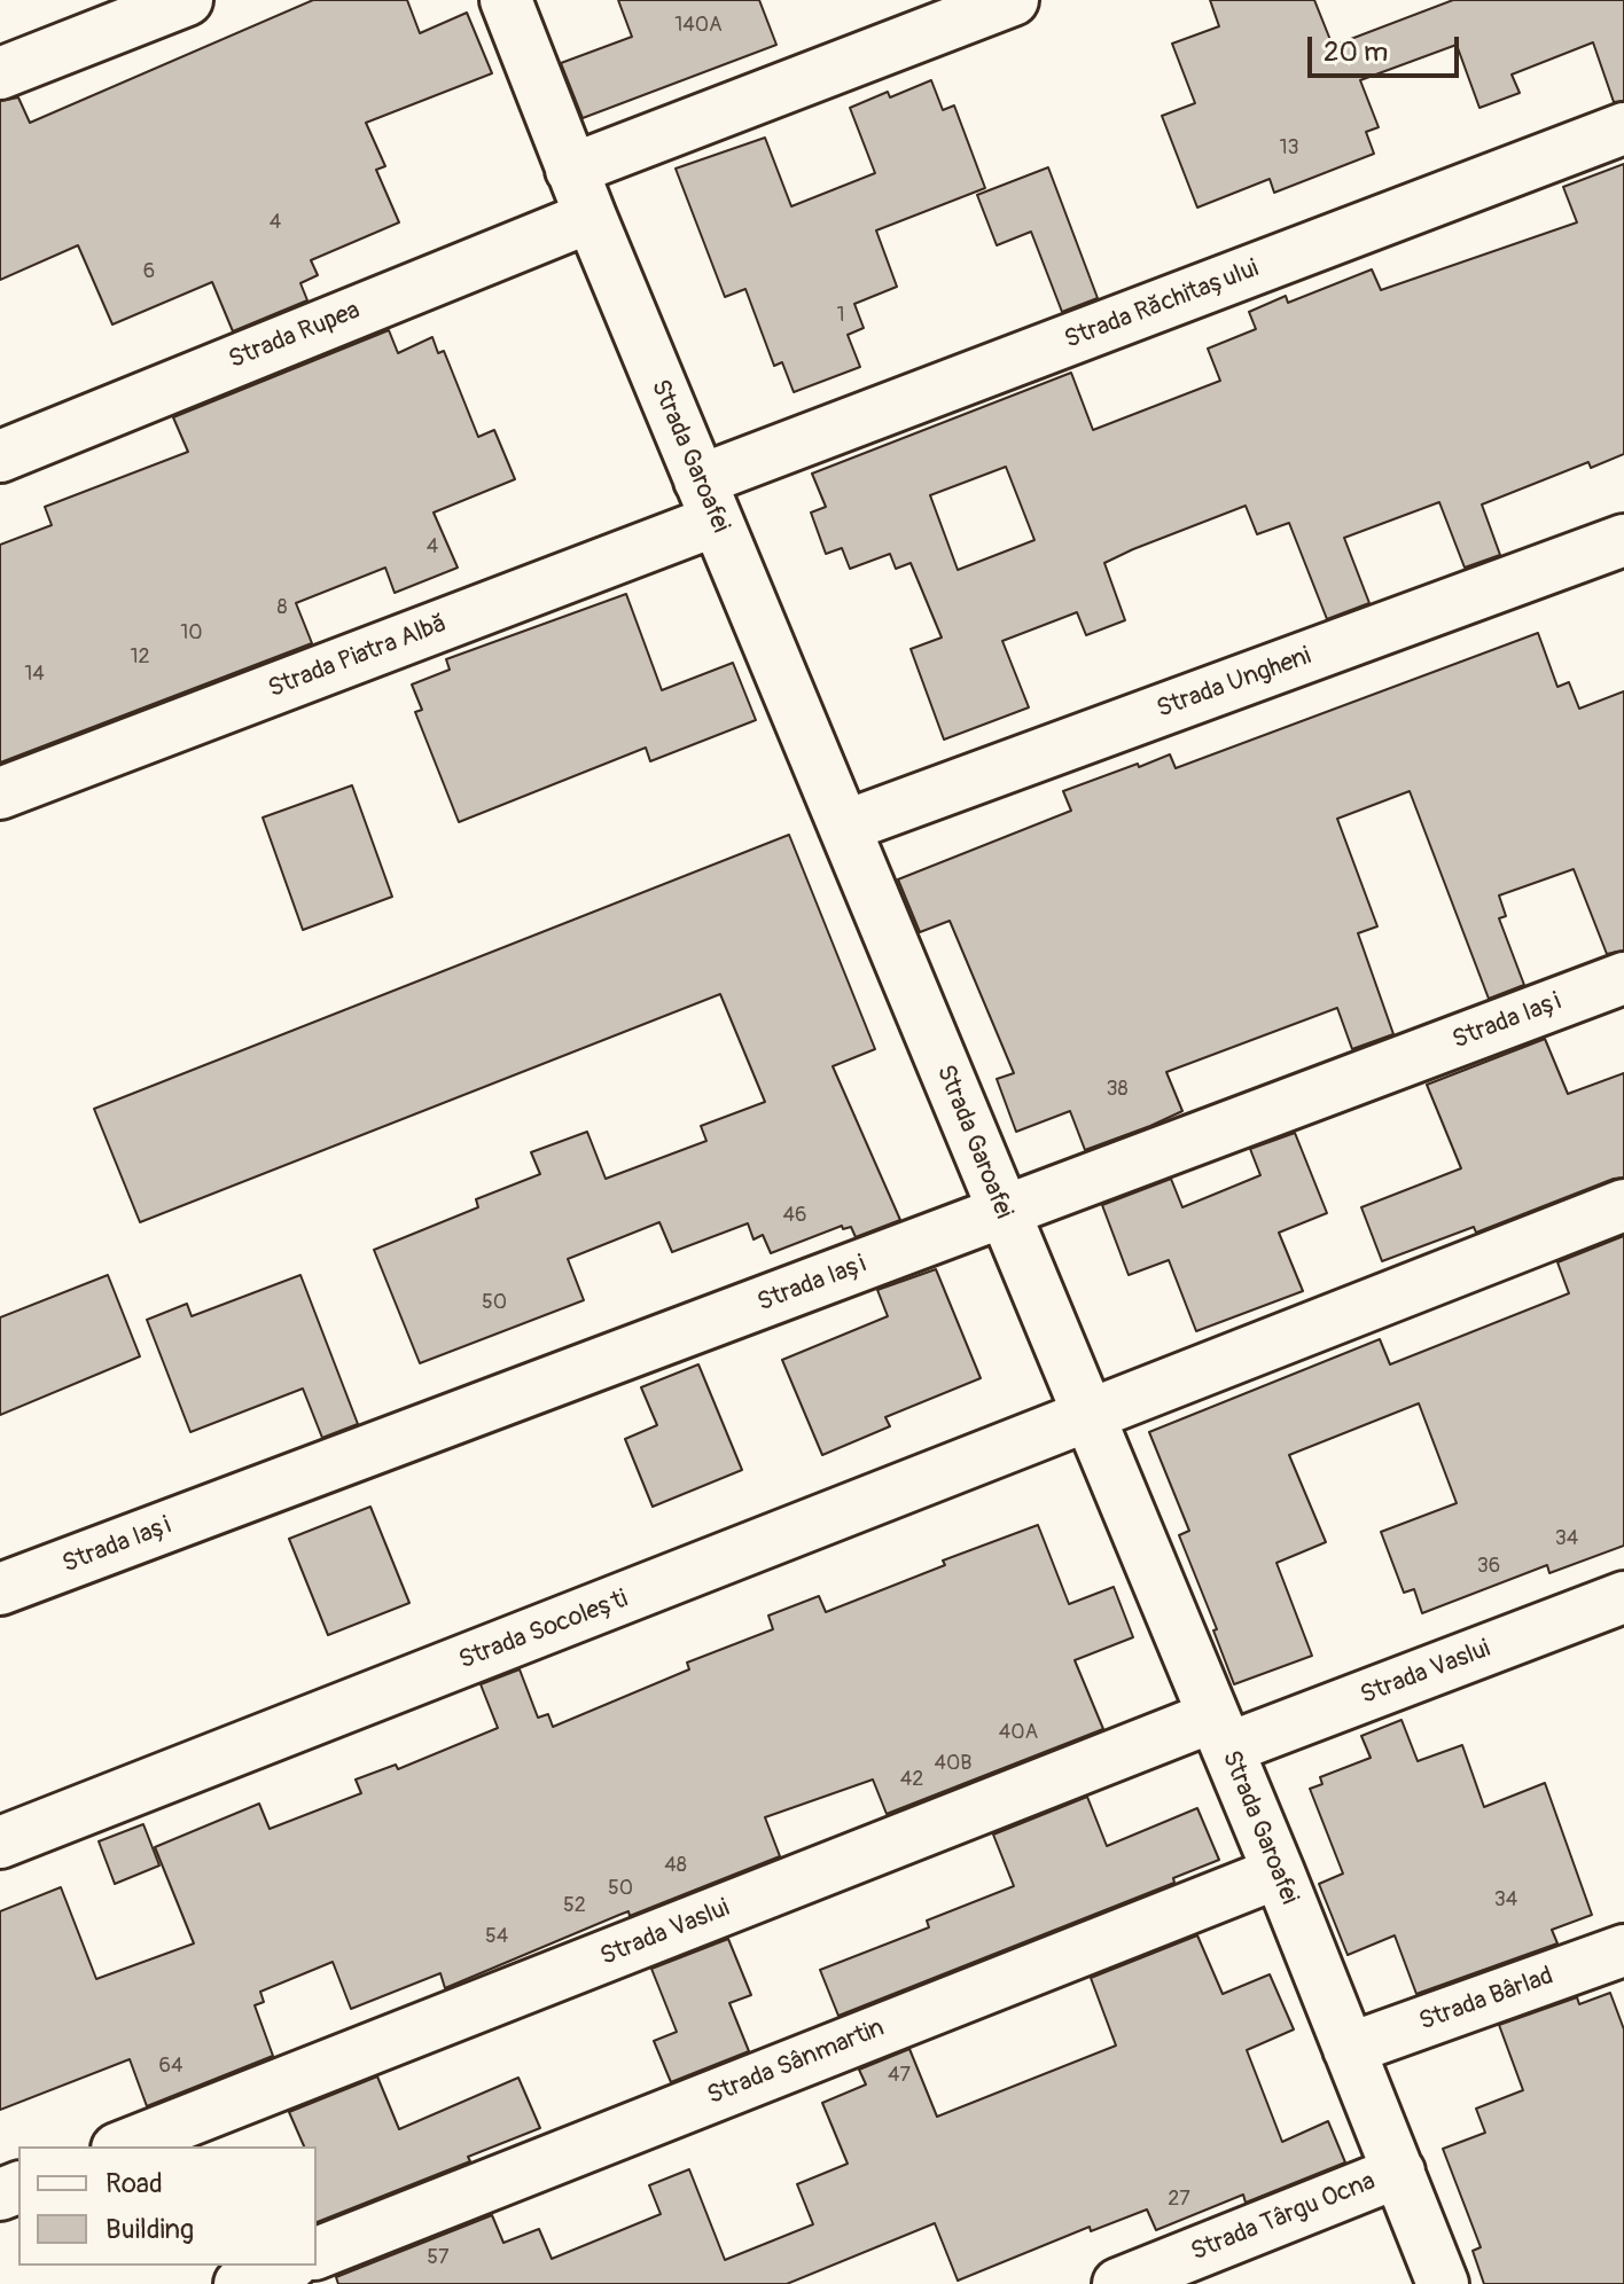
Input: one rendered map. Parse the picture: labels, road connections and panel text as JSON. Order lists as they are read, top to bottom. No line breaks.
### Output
{"streets":{"street":["Strada Răchitașului","Strada Rupea","Strada Garoafei","Strada Piatra Albă","Strada Ungheni","Strada Iași","Strada Socolești","Strada Vaslui","Strada Bârlad","Strada Sânmartin","Strada Târgu Ocna"]},"crossings":[["Strada Răchitașului","Strada Garoafei"],["Strada Răchitașului","Strada Piatra Albă"],["Strada Rupea","Strada Garoafei"],["Strada Garoafei","Strada Piatra Albă"],["Strada Garoafei","Strada Ungheni"],["Strada Garoafei","Strada Iași"],["Strada Garoafei","Strada Socolești"],["Strada Garoafei","Strada Vaslui"],["Strada Garoafei","Strada Bârlad"],["Strada Garoafei","Strada Sânmartin"],["Strada Garoafei","Strada Târgu Ocna"]],"house_numbers":["140A","13","4","6","1","4","8","10","12","14","38","46","50","34","36","40A","40B","42","48","50","34","52","54","64","47","27","57"],"legend":["Road","Building"],"scale_bar":"20 m"}
